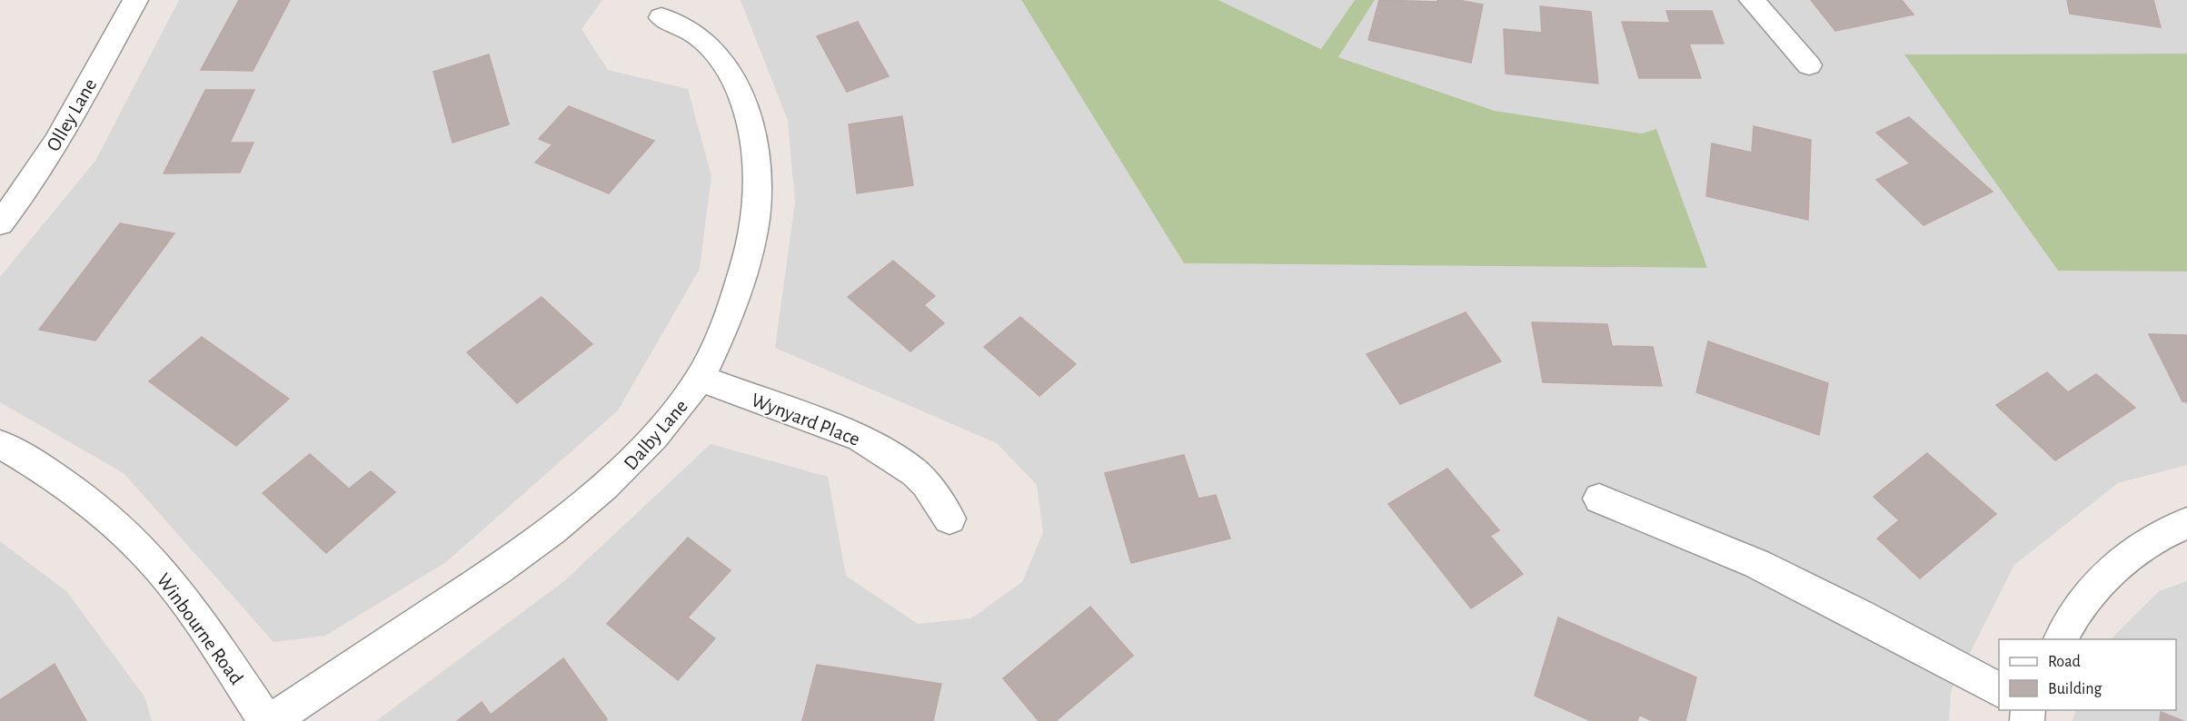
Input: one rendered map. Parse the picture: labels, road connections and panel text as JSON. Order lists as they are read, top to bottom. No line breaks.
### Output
{"streets":{"street":["Olley Lane","Wynyard Place","Dalby Lane","Winbourne Road"]},"crossings":[["Wynyard Place","Dalby Lane"]],"legend":["Road","Building"]}
